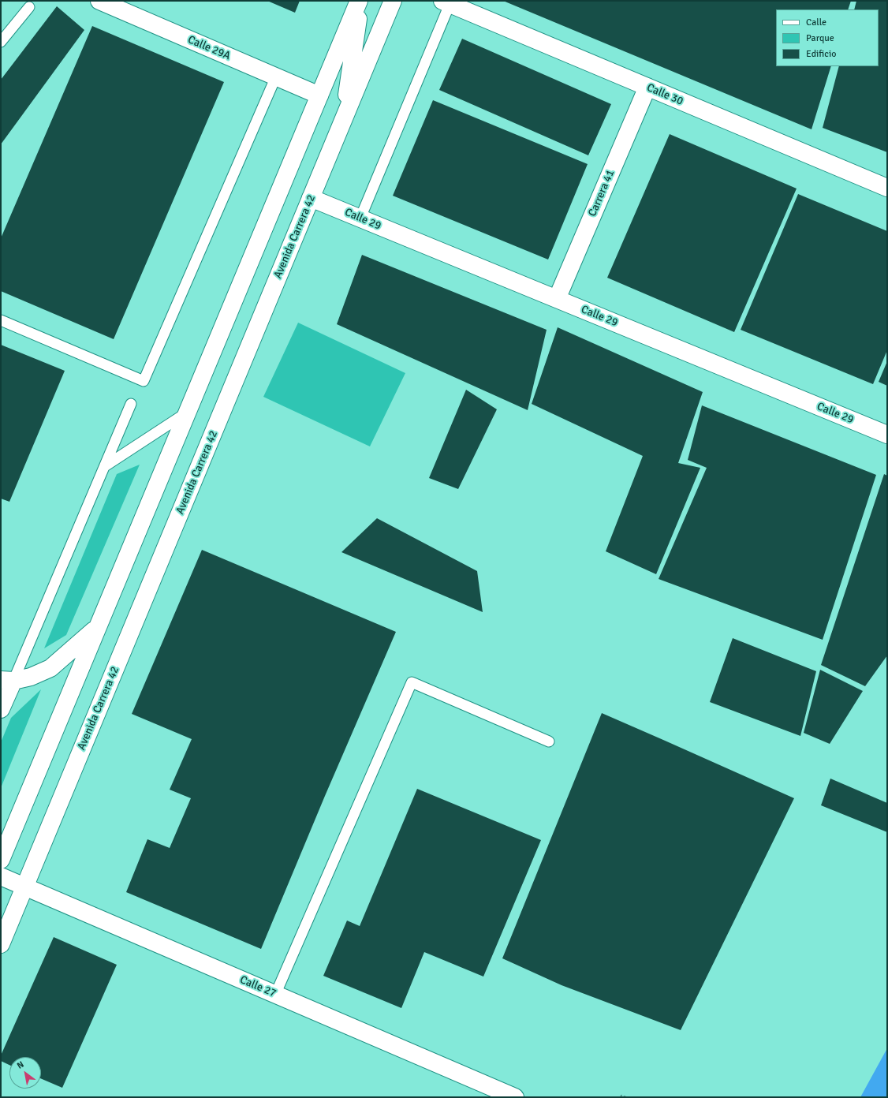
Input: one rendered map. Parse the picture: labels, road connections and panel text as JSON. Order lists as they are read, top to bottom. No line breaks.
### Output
{"streets":{"main road":["Calle 29A","Calle 30","Carrera 41","Calle 29","Avenida Carrera 42","Calle 27"]},"crossings":[["Calle 30","Carrera 41"],["Carrera 41","Calle 29"],["Calle 29","Avenida Carrera 42"],["Avenida Carrera 42","Calle 27"]],"legend":["Calle","Parque","Edificio"],"north":"top left"}
